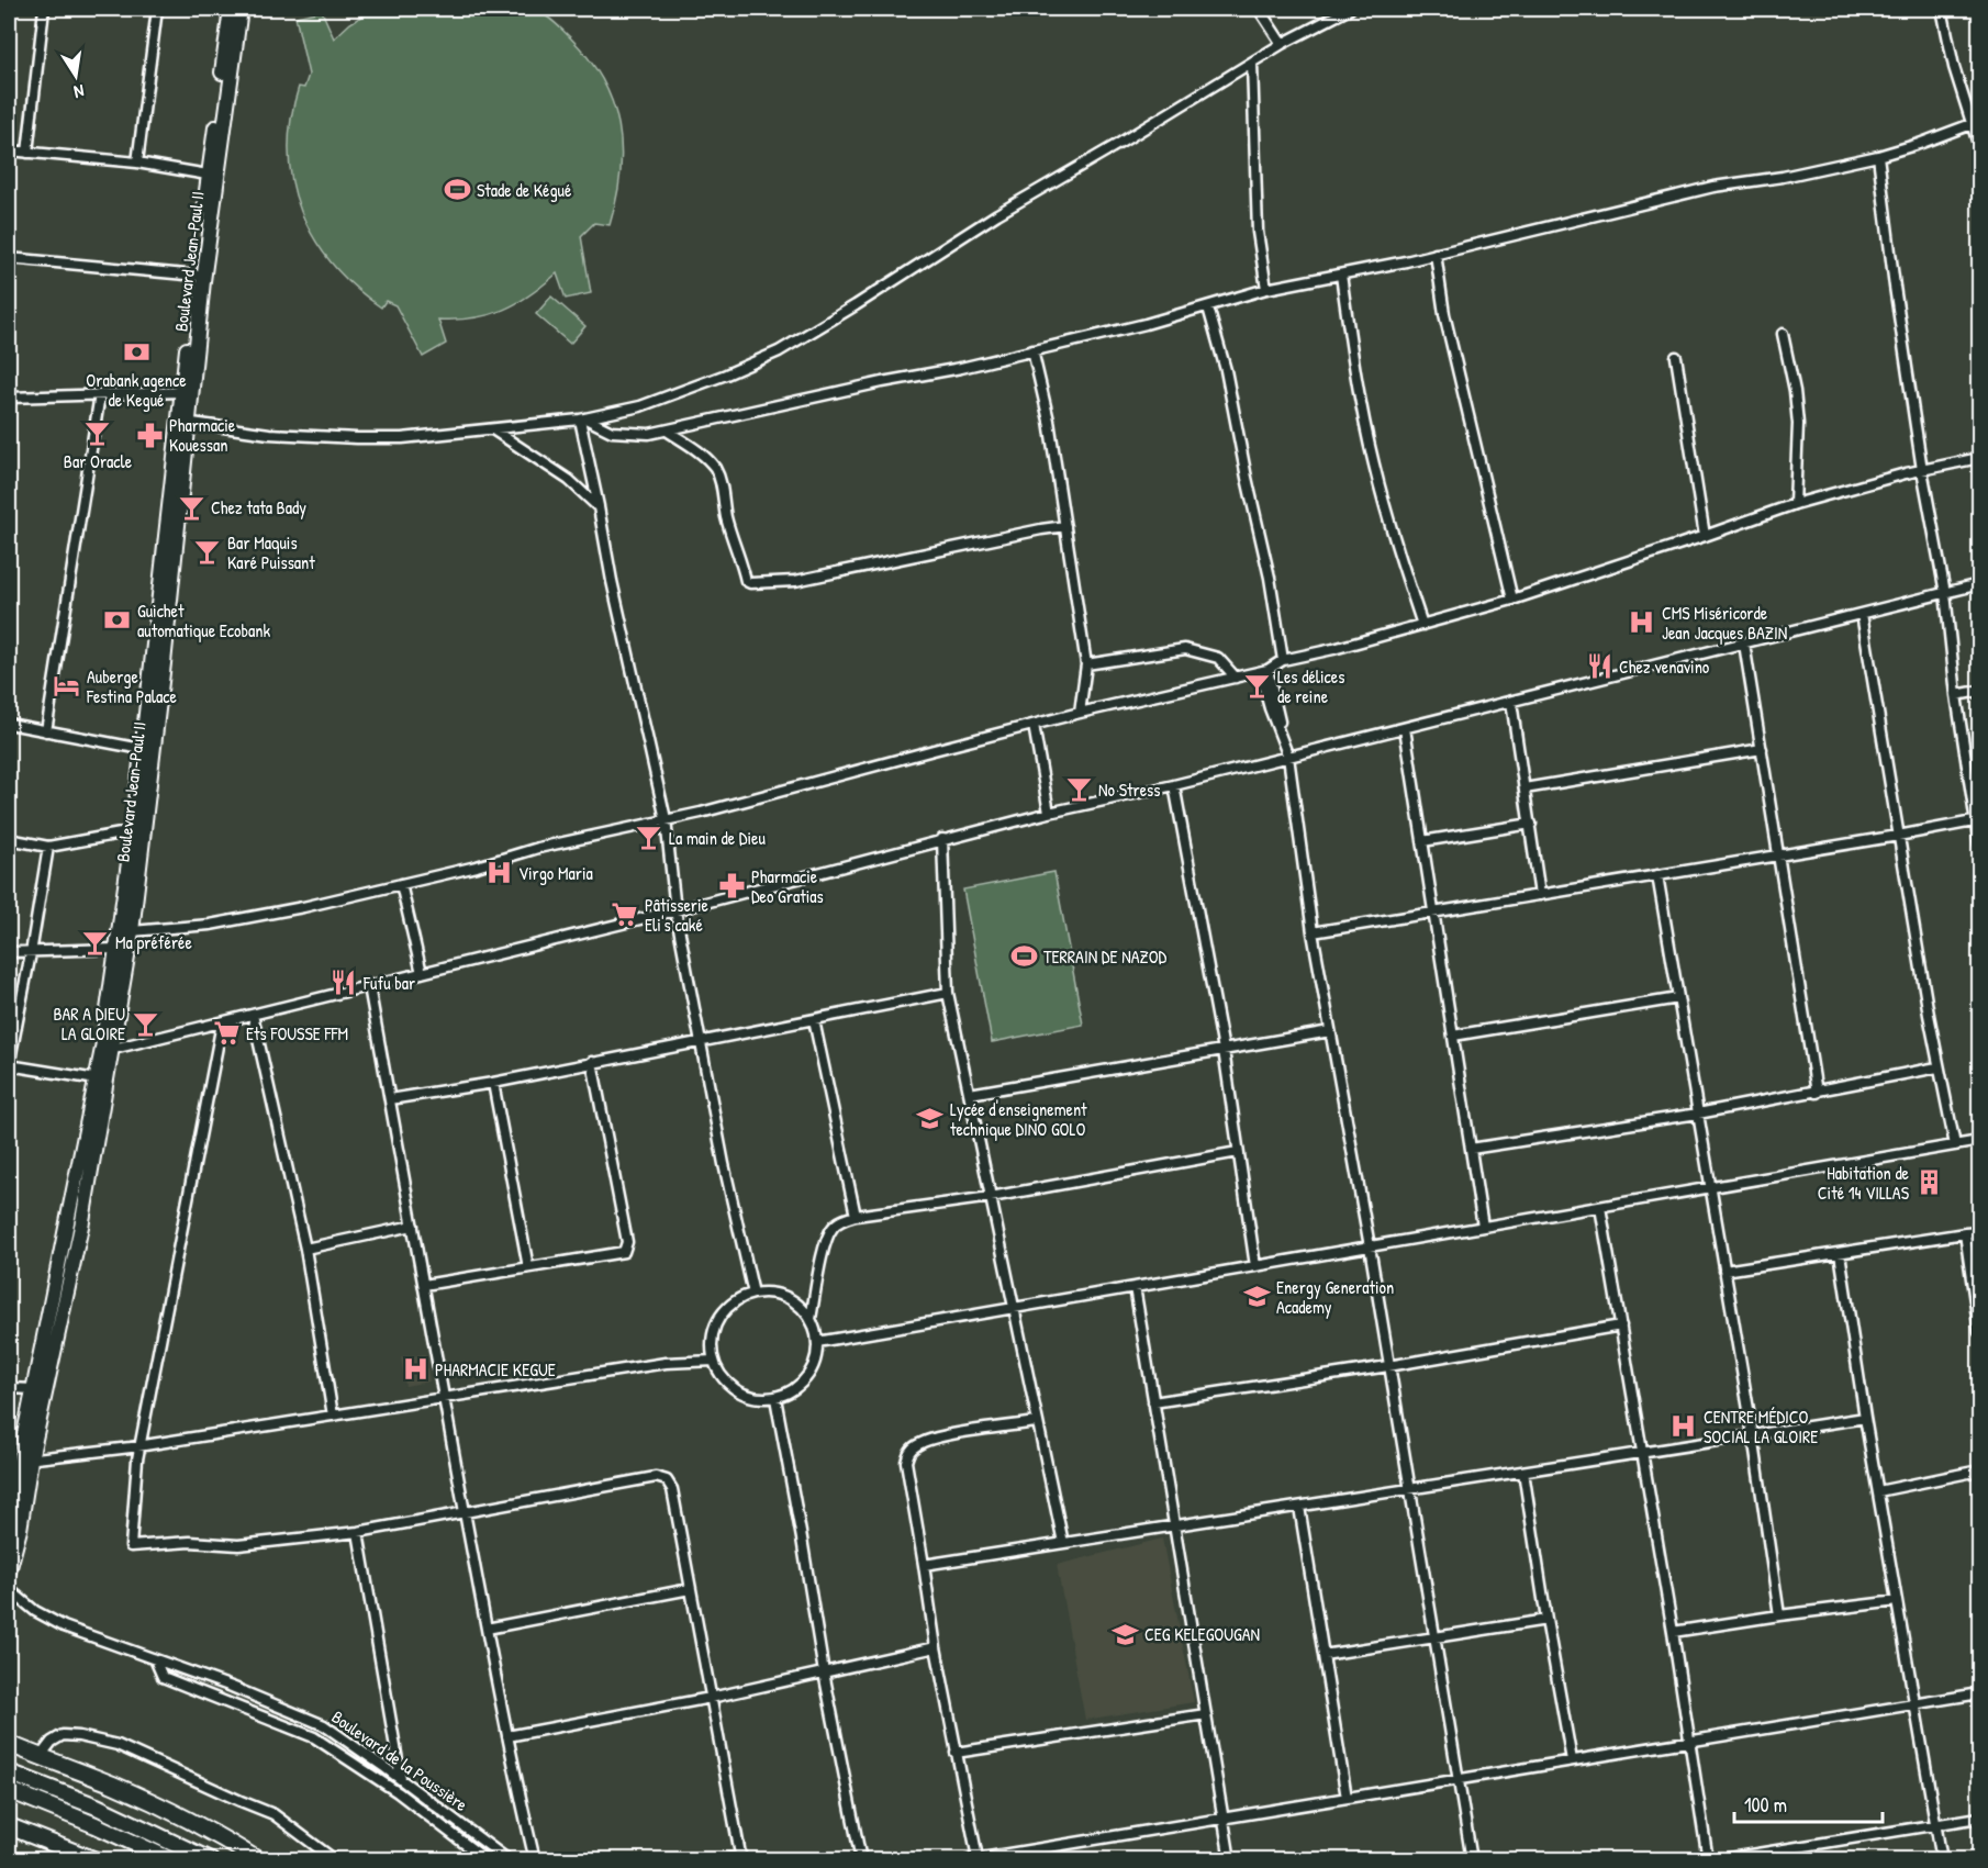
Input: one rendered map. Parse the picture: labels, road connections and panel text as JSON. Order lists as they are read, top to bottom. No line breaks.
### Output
{"streets":{"main road":["Boulevard Jean-Paul II"],"street":["Boulevard de la Poussière"]},"places":{"sports":["Stade de Kégué","TERRAIN DE NAZOD"],"bank":["Orabank agence de Kegué","Guichet automatique Ecobank"],"bar":["Bar Oracle","Chez tata Bady","Bar Maquis Karé Puissant","Les délices de reine","No Stress","La main de Dieu","Ma préférée","BAR A DIEU LA GLOIRE"],"pharmacy":["Pharmacie Kouessan","Pharmacie Deo Gratias"],"hospital":["CMS Miséricorde Jean Jacques BAZIN","Virgo Maria","PHARMACIE KEGUE","CENTRE MÉDICO SOCIAL LA GLOIRE"],"restaurant":["Chez venavino","Fufu bar"],"hotel":["Auberge Festina Palace"],"supermarket":["Pâtisserie Eli's caké","Ets FOUSSE FFM"],"school or university":["Lycée d'enseignement technique DINO GOLO","Energy Generation Academy","CEG KELEGOUGAN"],"building":["Habitation de Cité 14 VILLAS"]},"scale_bar":"100 m","north":"bottom"}
